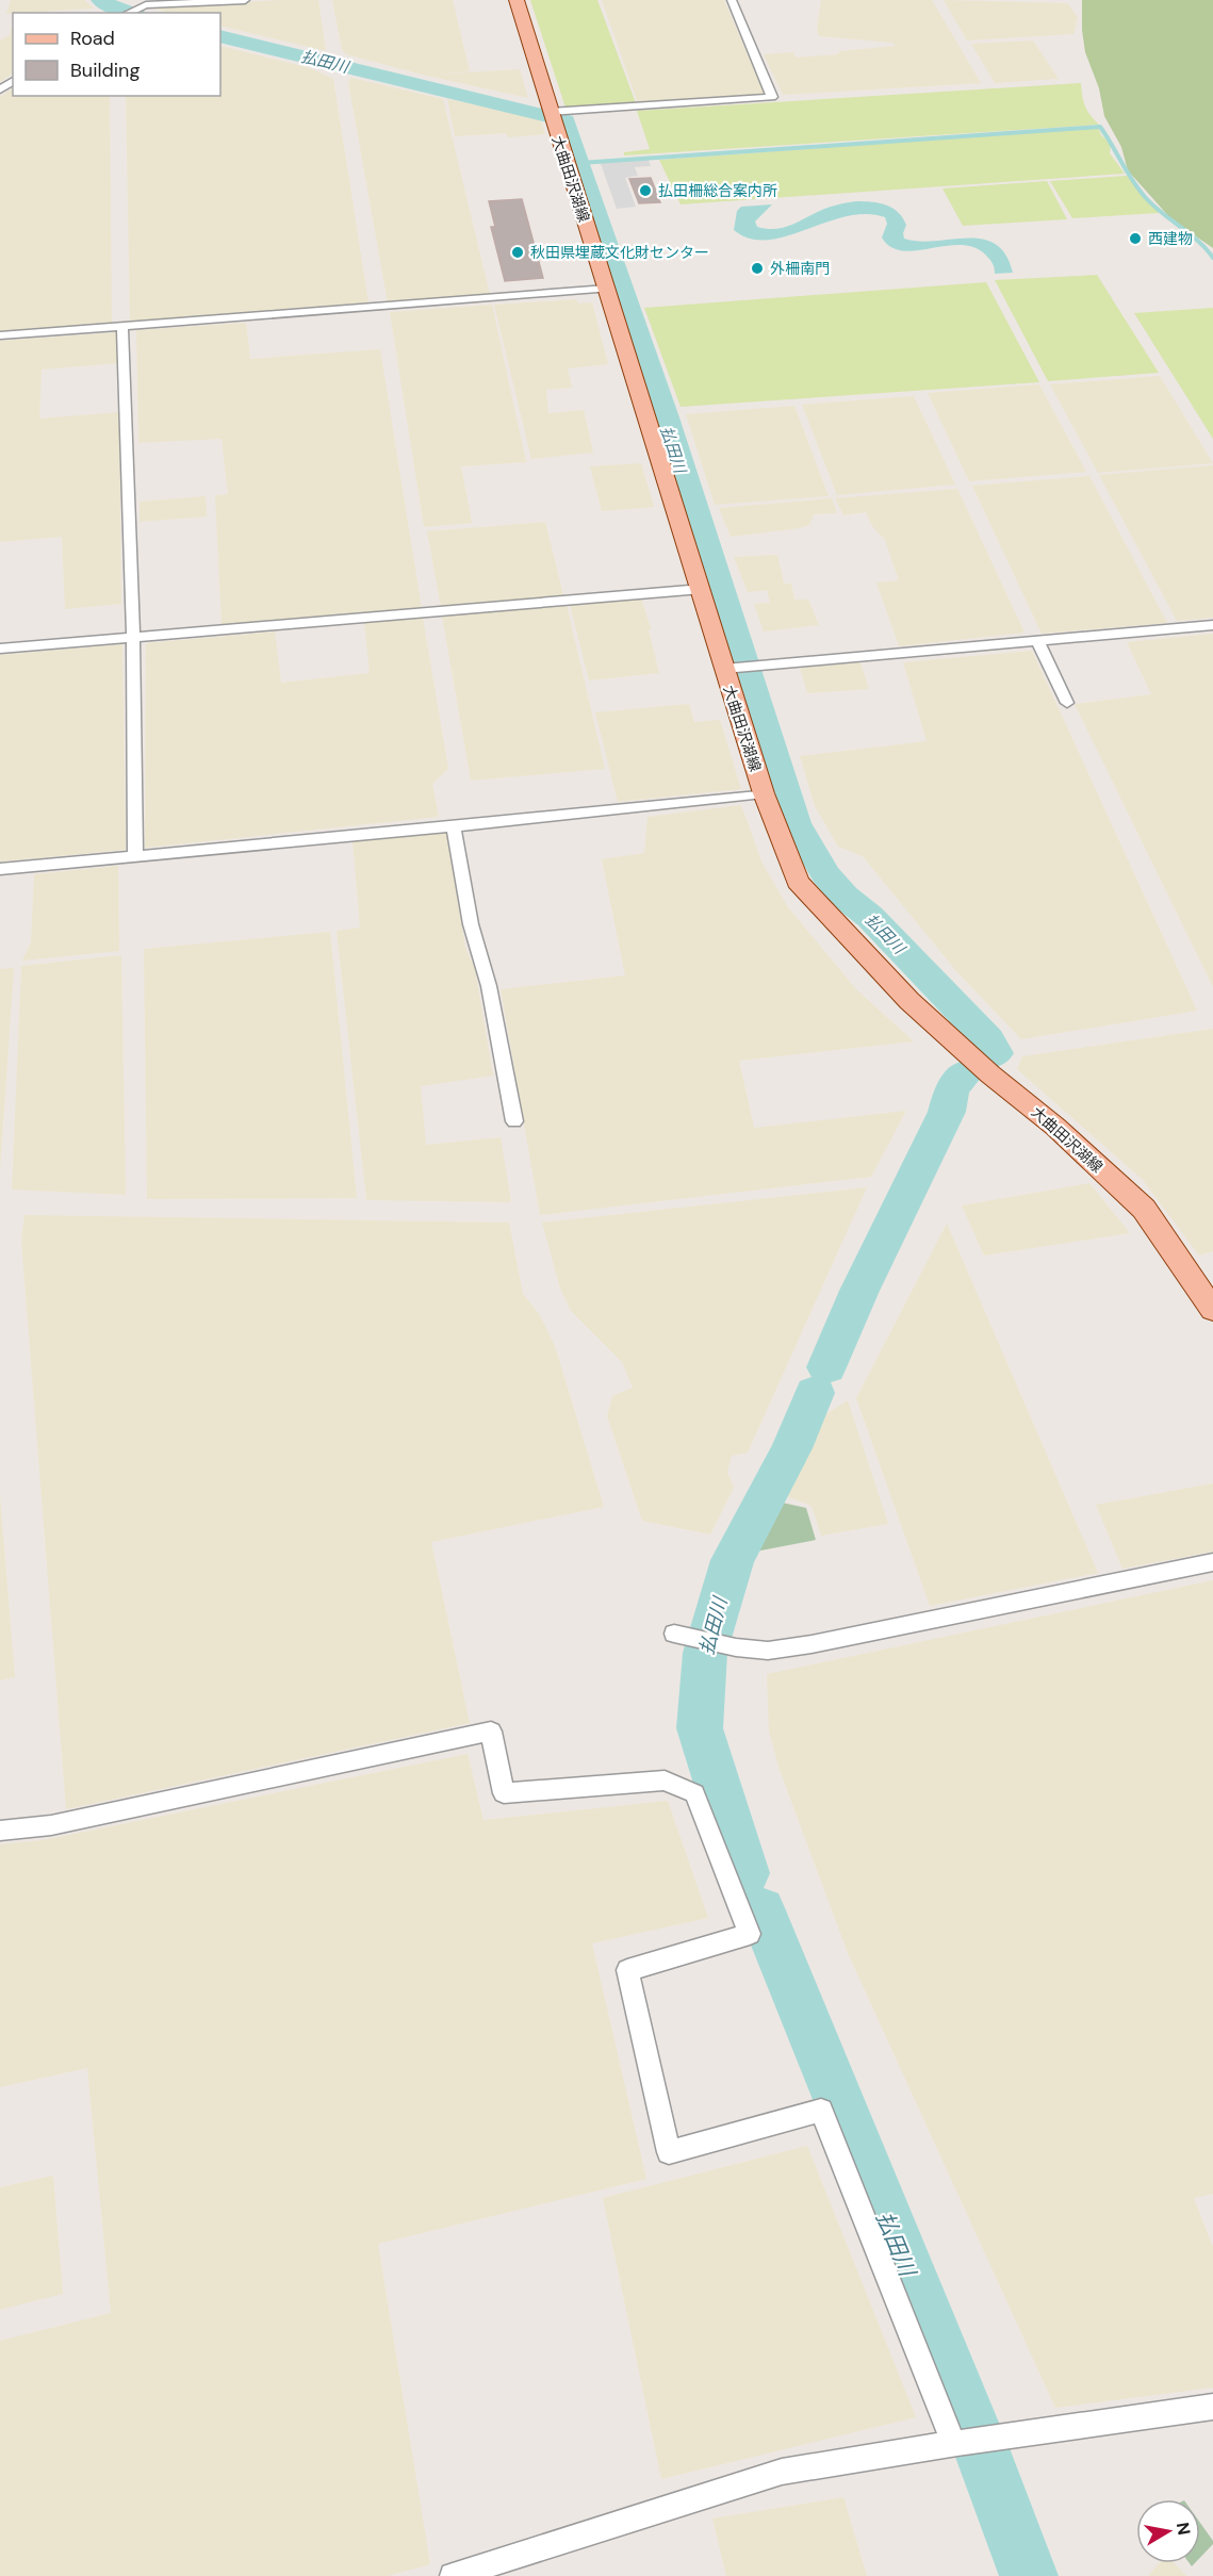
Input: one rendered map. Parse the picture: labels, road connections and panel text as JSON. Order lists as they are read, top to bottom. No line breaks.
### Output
{"streets":{"main road":["大曲田沢湖線"]},"water":["払田川"],"places":["払田柵総合案内所","西建物","秋田県埋蔵文化財センター","外柵南門"],"legend":["Road","Building"],"north":"right"}
